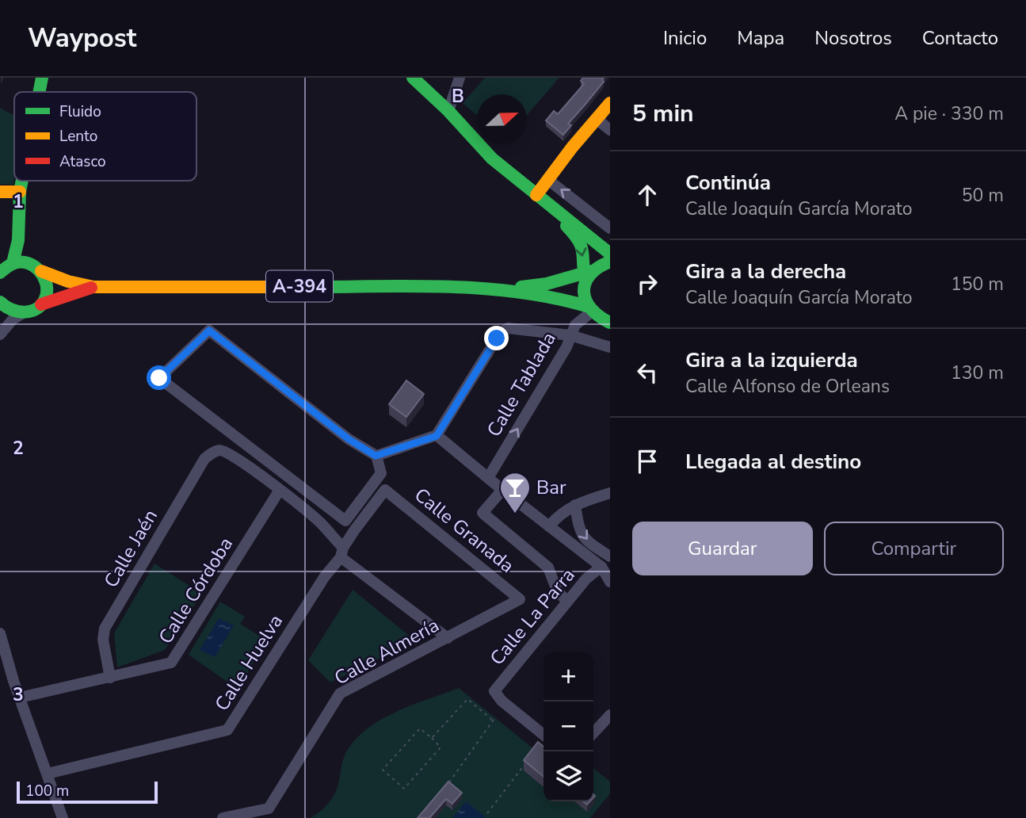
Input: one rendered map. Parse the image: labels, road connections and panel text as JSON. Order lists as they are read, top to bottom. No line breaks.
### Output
{"streets":{"main road":["A-394"],"street":["Calle Tablada","Calle Granada","Calle Jaén","Calle Córdoba","Calle La Parra","Calle Almería","Calle Huelva"]},"crossings":[["A-394","Calle Tablada"],["Calle Granada","Calle Almería"],["Calle Granada","Calle Huelva"],["Calle Jaén","Calle Córdoba"]],"one_way":["Calle Tablada"],"places":{"bar":["Bar"]},"legend":["Fluido","Lento","Atasco"],"scale_bar":"100 m","north":"right","page":{"header":"Waypost","nav":["Inicio","Mapa","Nosotros","Contacto"],"heading":["5 min","A pie · 330 m"],"list":[["Continúa","Calle Joaquín García Morato","50 m"],["Gira a la derecha","Calle Joaquín García Morato","150 m"],["Gira a la izquierda","Calle Alfonso de Orleans","130 m"],"Llegada al destino"],"buttons":["Guardar","Compartir"],"map_buttons":["+","−"],"scale":"100 m"},"grid":{"columns":["B"],"rows":["1","2","3"]}}
